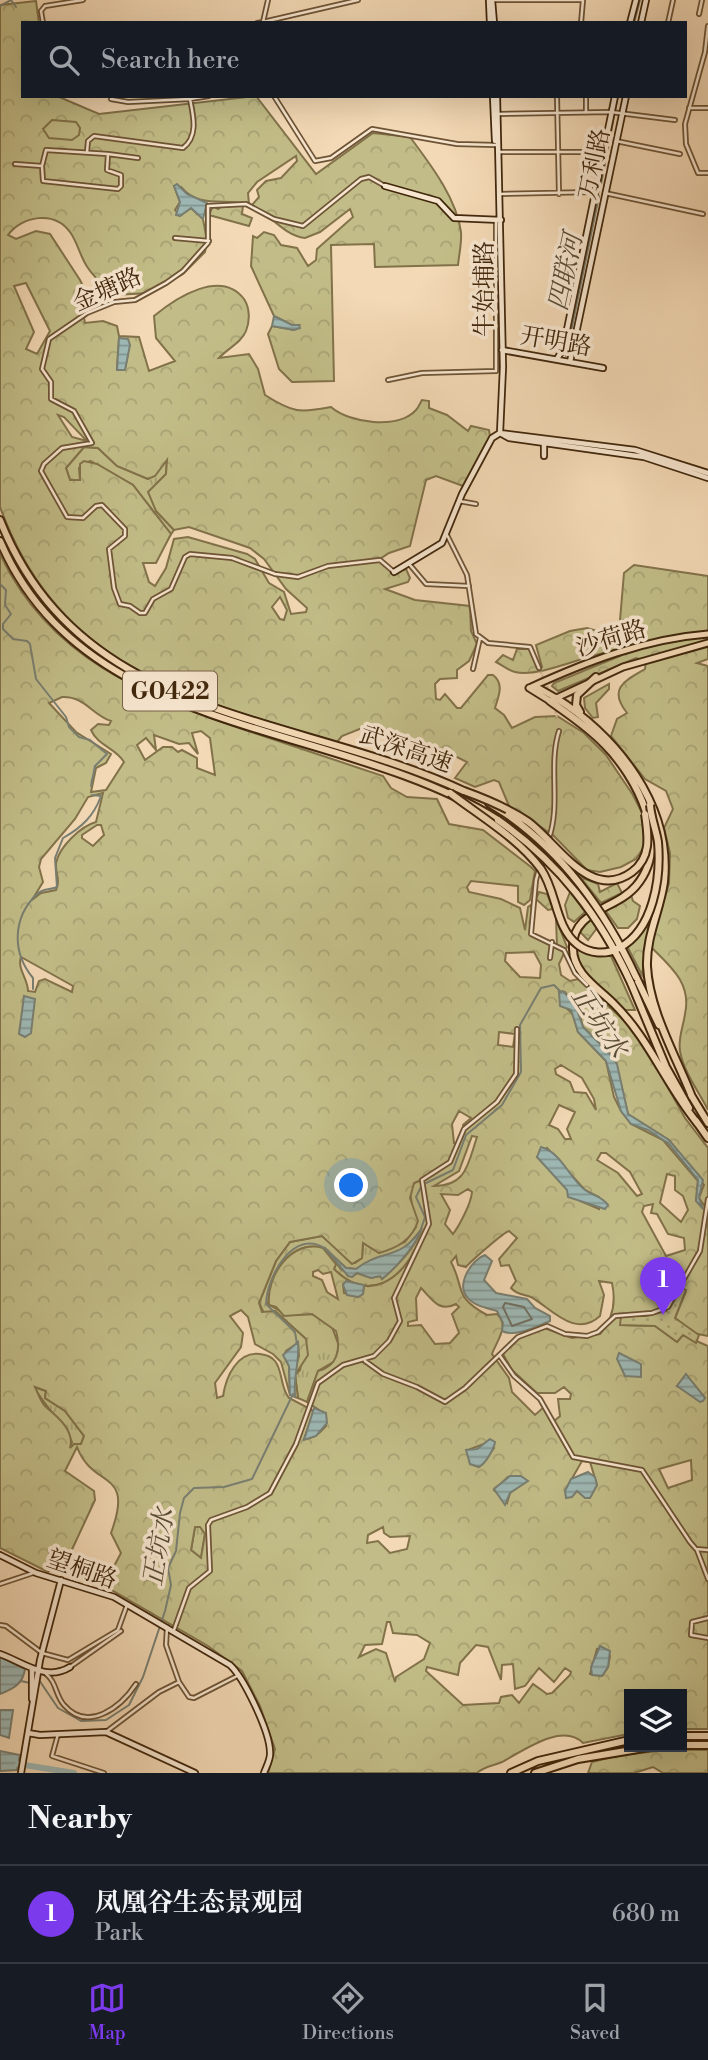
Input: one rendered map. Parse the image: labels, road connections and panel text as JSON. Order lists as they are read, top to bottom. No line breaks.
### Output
{"streets":{"highway":["G0422","武深高速"],"main road":["沙荷路"],"street":["万利路","金塘路","牛始埔路","开明路","望桐路"]},"crossings":[["万利路","开明路"],["金塘路","牛始埔路"],["牛始埔路","开明路"]],"water":["四联河","正坑水"],"page":{"search":"Search here","pins":"1","heading":"Nearby","list":[{"mark":"1","name":"凤凰谷生态景观园","note":"Park","value":"680 m"}],"nav":["Map","Directions","Saved"]}}
